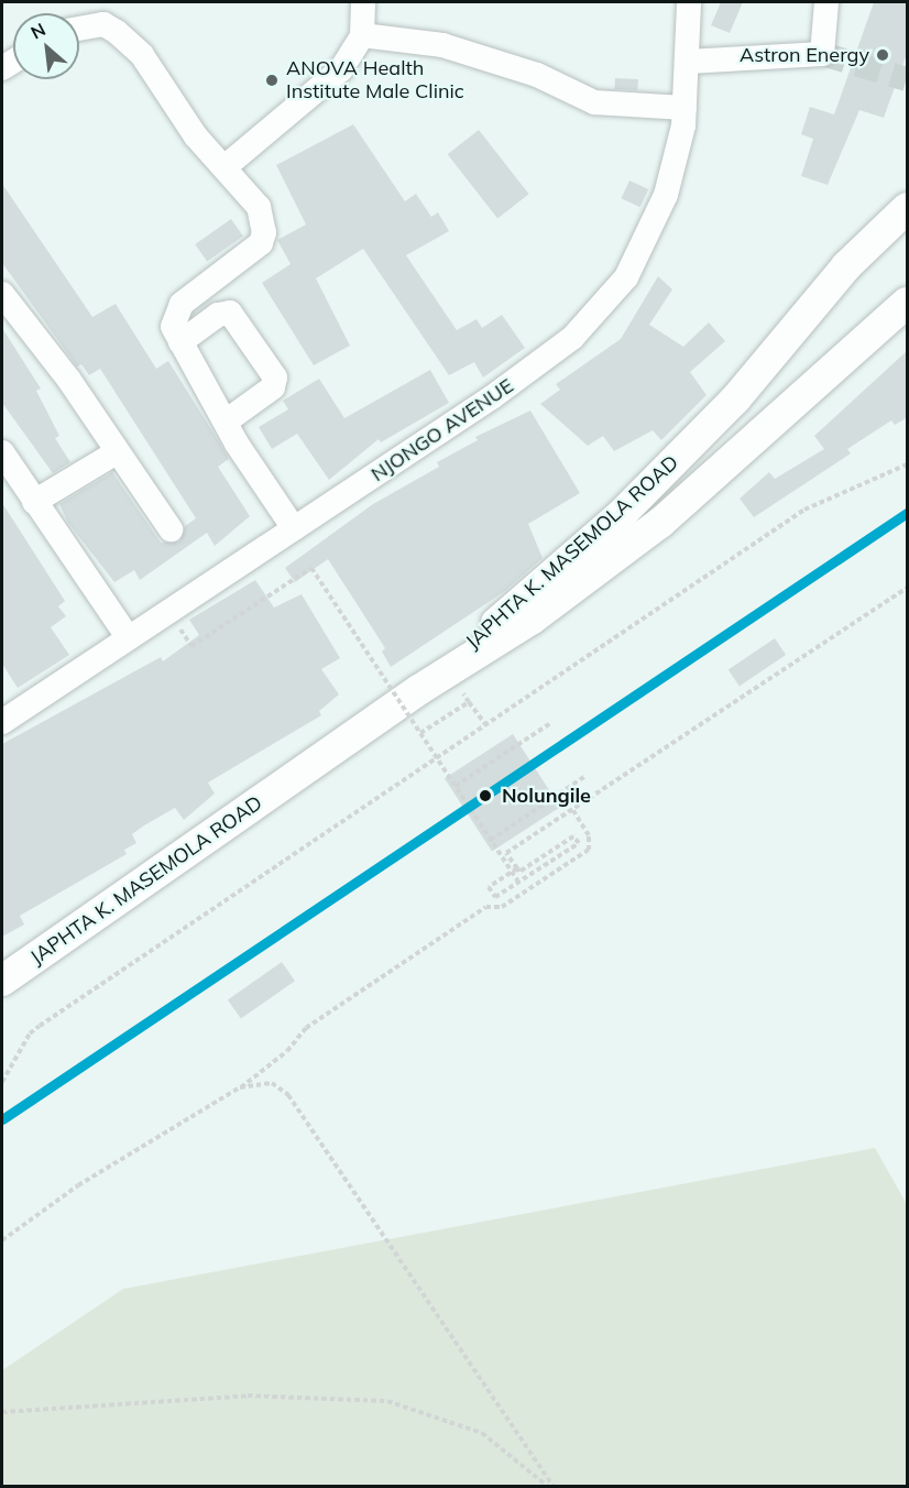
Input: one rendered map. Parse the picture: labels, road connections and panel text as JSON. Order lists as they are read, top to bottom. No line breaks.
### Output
{"streets":{"main road":["JAPHTA K. MASEMOLA ROAD"],"street":["NJONGO AVENUE"]},"places":["Astron Energy","ANOVA Health Institute Male Clinic","Nolungile"],"north":"top left"}
